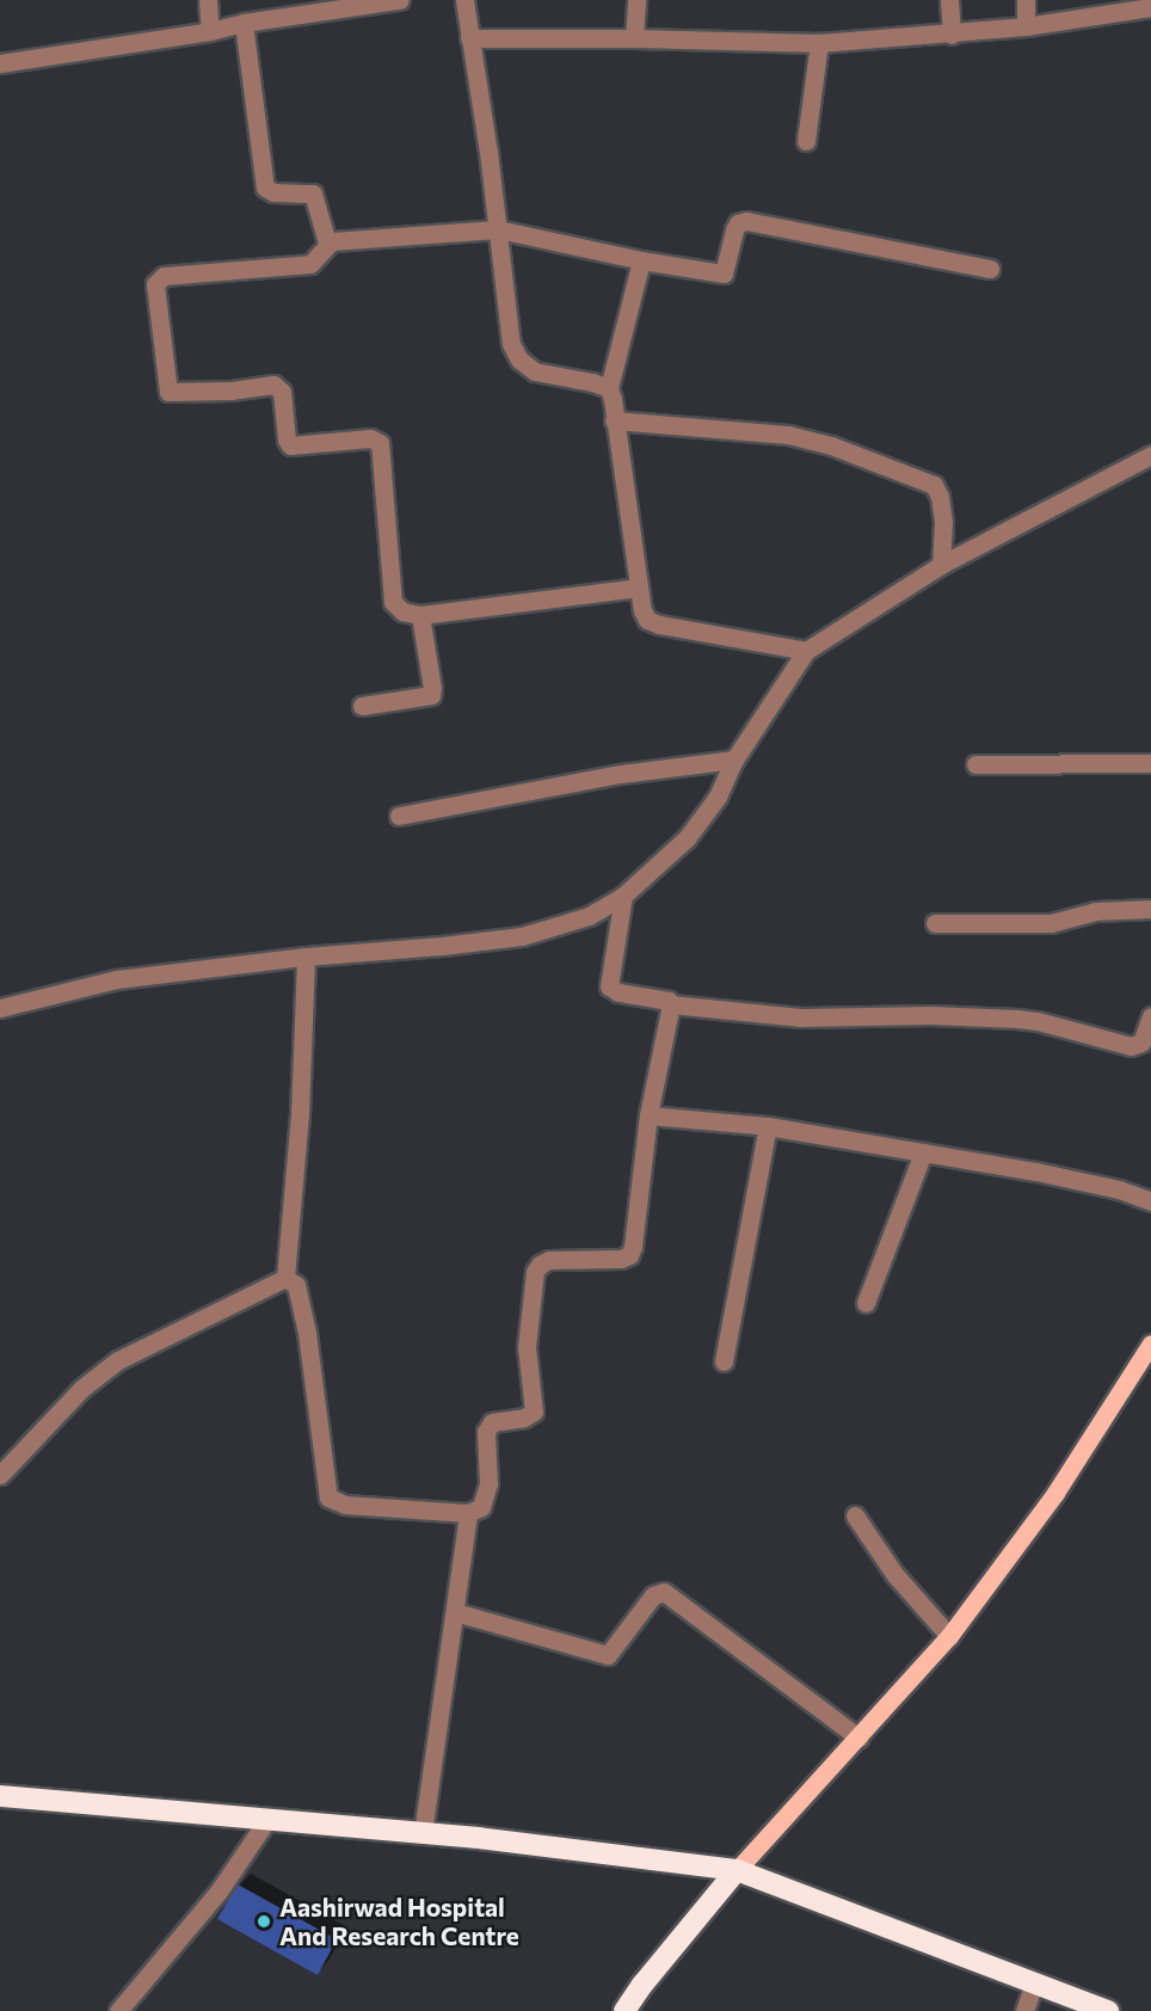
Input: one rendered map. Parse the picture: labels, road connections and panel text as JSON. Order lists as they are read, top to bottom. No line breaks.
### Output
{"places":["Aashirwad Hospital And Research Centre"]}
